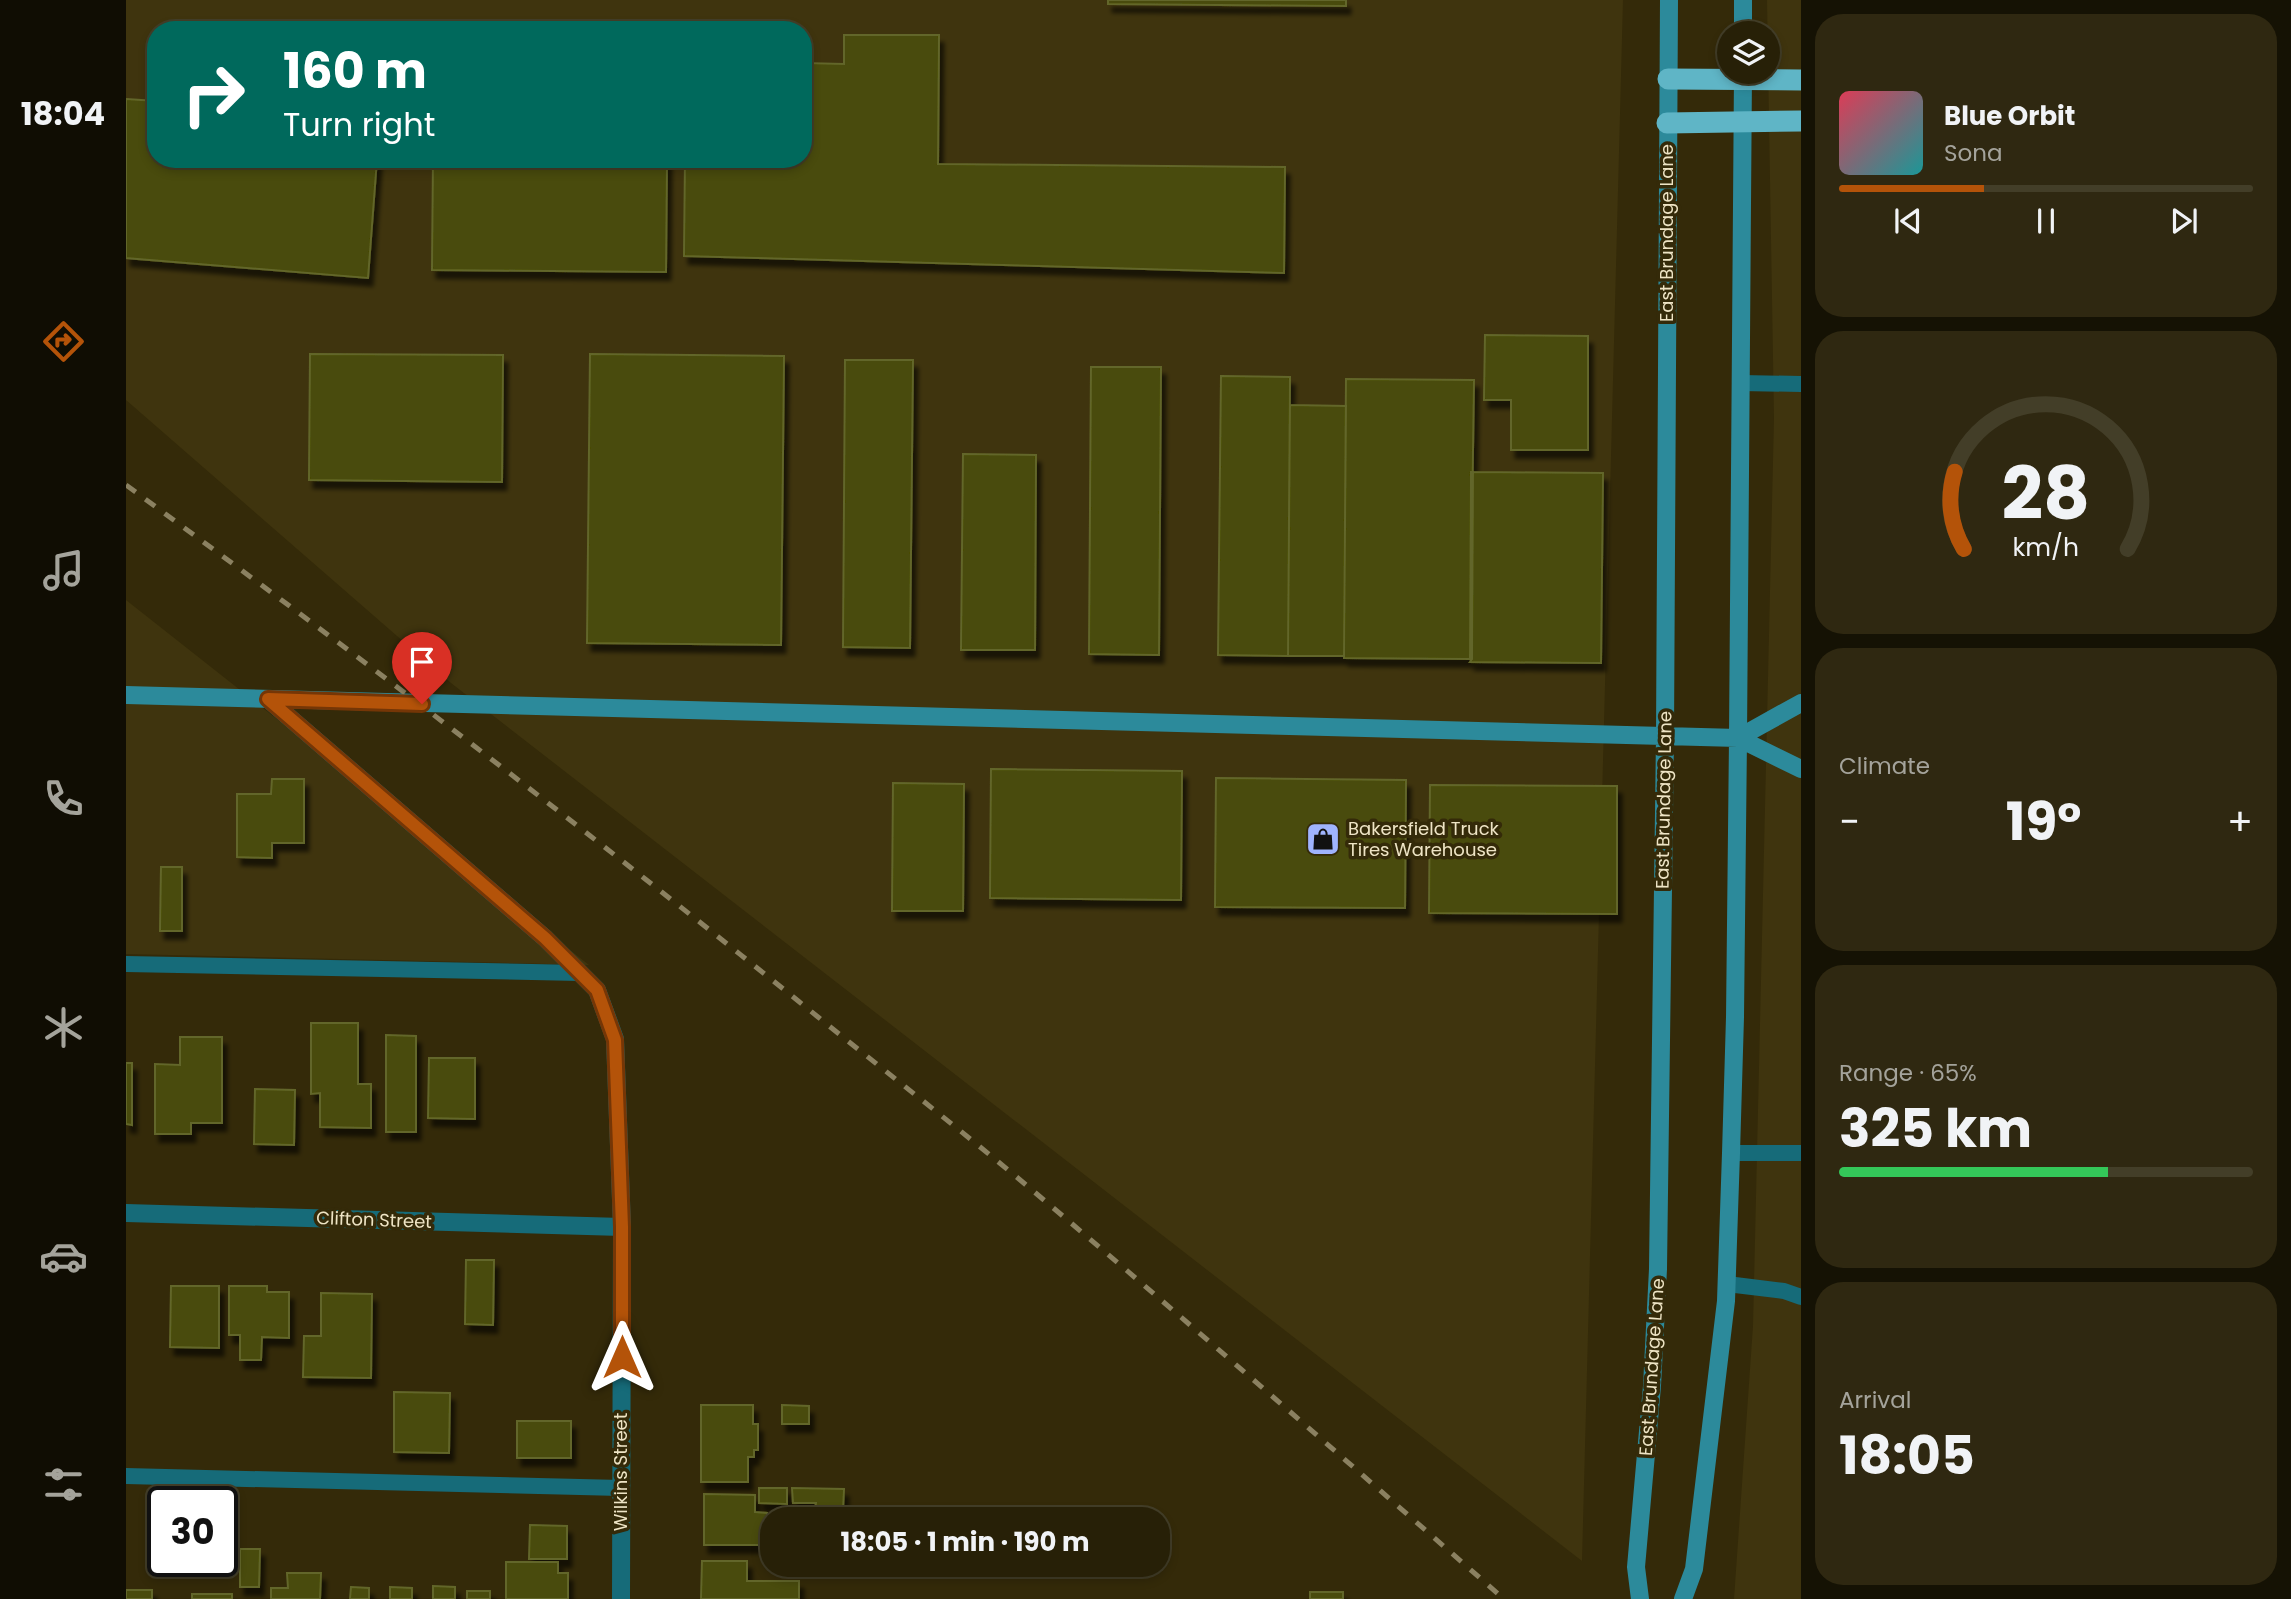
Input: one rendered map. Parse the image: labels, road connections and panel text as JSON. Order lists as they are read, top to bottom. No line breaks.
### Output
{"streets":{"main road":["East Brundage Lane"],"street":["Clifton Street","Wilkins Street"]},"crossings":[["Clifton Street","Wilkins Street"]],"places":{"shop":["Bakersfield Truck Tires Warehouse"]},"page":{"tabs":"18:04","turn":["160 m","Turn right"],"song":["Blue Orbit","Sona"],"tile":["Climate",["Range · 65%","325 km"],["Arrival","18:05"]],"heat":["−","19°","+"],"limit":"30","trip":"18:05 · 1 min · 190 m","gauge":["28","km/h"]}}
